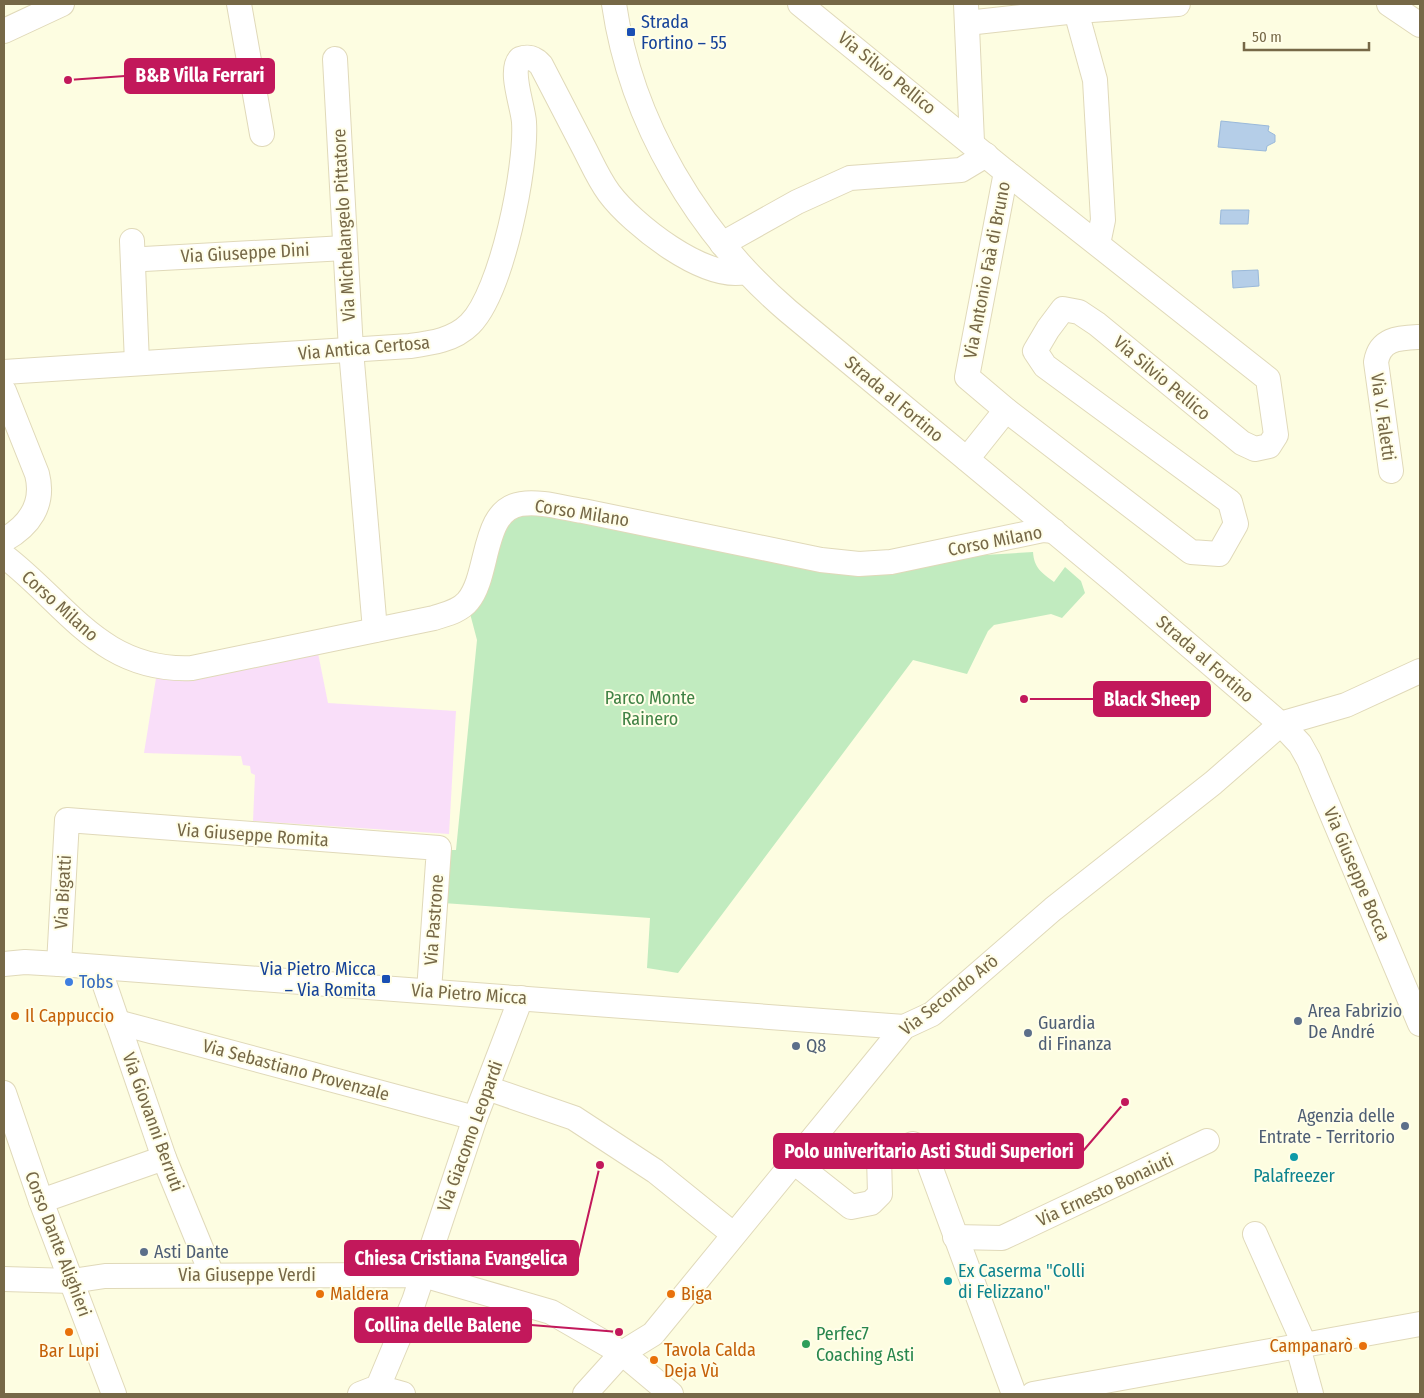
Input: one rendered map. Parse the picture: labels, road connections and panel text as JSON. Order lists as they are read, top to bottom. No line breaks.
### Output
{"streets":{"street":["Via Silvio Pellico","Via Michelangelo Pittatore","Via Giuseppe Dini","Via Antonio Faà di Bruno","Via Antica Certosa","Strada al Fortino","Via V. Faletti","Corso Milano","Via Giuseppe Romita","Via Giuseppe Bocca","Via Bigatti","Via Pastrone","Via Pietro Micca","Via Secondo Arò","Via Sebastiano Provenzale","Via Giovanni Berruti","Via Giacomo Leopardi","Via Ernesto Bonaiuti","Corso Dante Alighieri","Via Giuseppe Verdi"]},"crossings":[["Via Silvio Pellico","Via Antonio Faà di Bruno"],["Via Michelangelo Pittatore","Via Giuseppe Dini"],["Via Michelangelo Pittatore","Via Antica Certosa"],["Via Michelangelo Pittatore","Corso Milano"],["Via Giuseppe Dini","Via Antica Certosa"],["Via Antica Certosa","Strada al Fortino"],["Strada al Fortino","Corso Milano"],["Strada al Fortino","Via Giuseppe Bocca"],["Strada al Fortino","Via Secondo Arò"],["Via Giuseppe Romita","Via Bigatti"],["Via Giuseppe Romita","Via Pastrone"],["Via Giuseppe Bocca","Via Secondo Arò"],["Via Bigatti","Via Pietro Micca"],["Via Pastrone","Via Pietro Micca"],["Via Pietro Micca","Via Secondo Arò"],["Via Pietro Micca","Via Giovanni Berruti"],["Via Pietro Micca","Via Giacomo Leopardi"],["Via Secondo Arò","Via Giuseppe Verdi"],["Via Sebastiano Provenzale","Via Giovanni Berruti"],["Via Sebastiano Provenzale","Via Giacomo Leopardi"],["Via Giovanni Berruti","Via Giuseppe Verdi"],["Via Giacomo Leopardi","Via Giuseppe Verdi"],["Corso Dante Alighieri","Via Giuseppe Verdi"]],"parks":["Parco Monte Rainero"],"places":{"transit":["Strada Fortino – 55","Via Pietro Micca – Via Romita"],"other":["B&B Villa Ferrari","Black Sheep","Tobs","Il Cappuccio","Area Fabrizio De André","Guardia di Finanza","Q8","Polo univeritario Asti Studi Superiori","Agenzia delle Entrate - Territorio","Palafreezer","Chiesa Cristiana Evangelica","Asti Dante","Ex Caserma \"Colli di Felizzano\"","Maldera","Biga","Bar Lupi","Collina delle Balene","Perfec7 Coaching Asti","Campanarò","Tavola Calda Deja Vù"]},"scale_bar":"50 m"}
